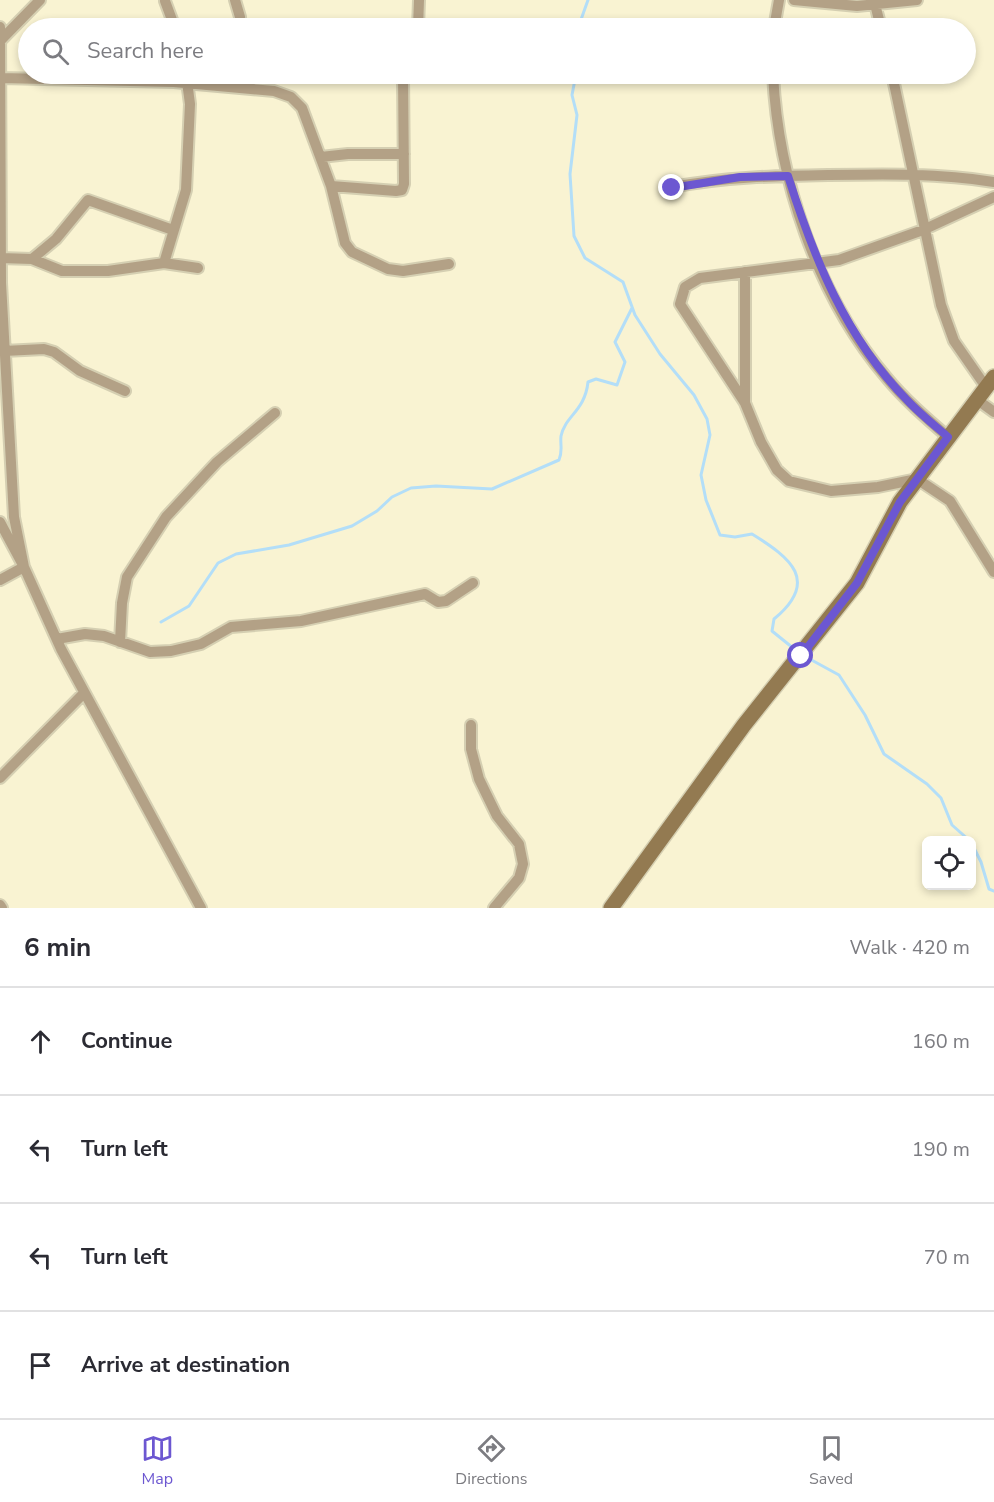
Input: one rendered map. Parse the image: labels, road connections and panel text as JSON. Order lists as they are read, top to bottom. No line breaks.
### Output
{"page":{"search":"Search here","heading":["6 min","Walk · 420 m"],"list":[["Continue","160 m"],["Turn left","190 m"],["Turn left","70 m"],"Arrive at destination"],"nav":["Map","Directions","Saved"]}}
